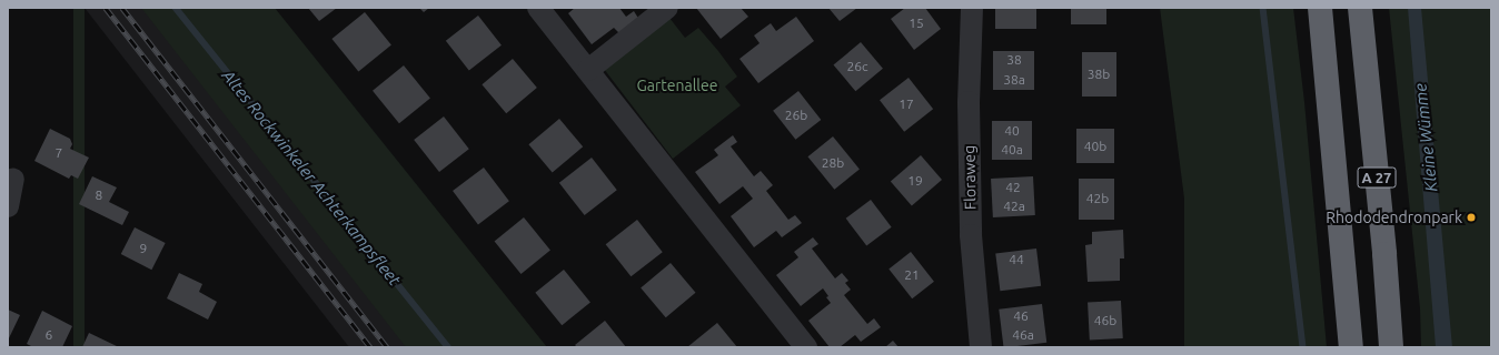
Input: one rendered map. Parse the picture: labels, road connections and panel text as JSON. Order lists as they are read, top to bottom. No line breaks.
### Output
{"streets":{"highway":["A 27"],"street":["Floraweg"]},"water":["Kleine Wümme","Altes Rockwinkeler Achterkampsfleet"],"parks":["Gartenallee"],"places":["Rhododendronpark"],"house_numbers":["15","38","26c","38b","38a","17","26b","40","40b","40a","7","28b","19","42","8","42b","42a","9","44","21","46","46b","6","46a"]}
